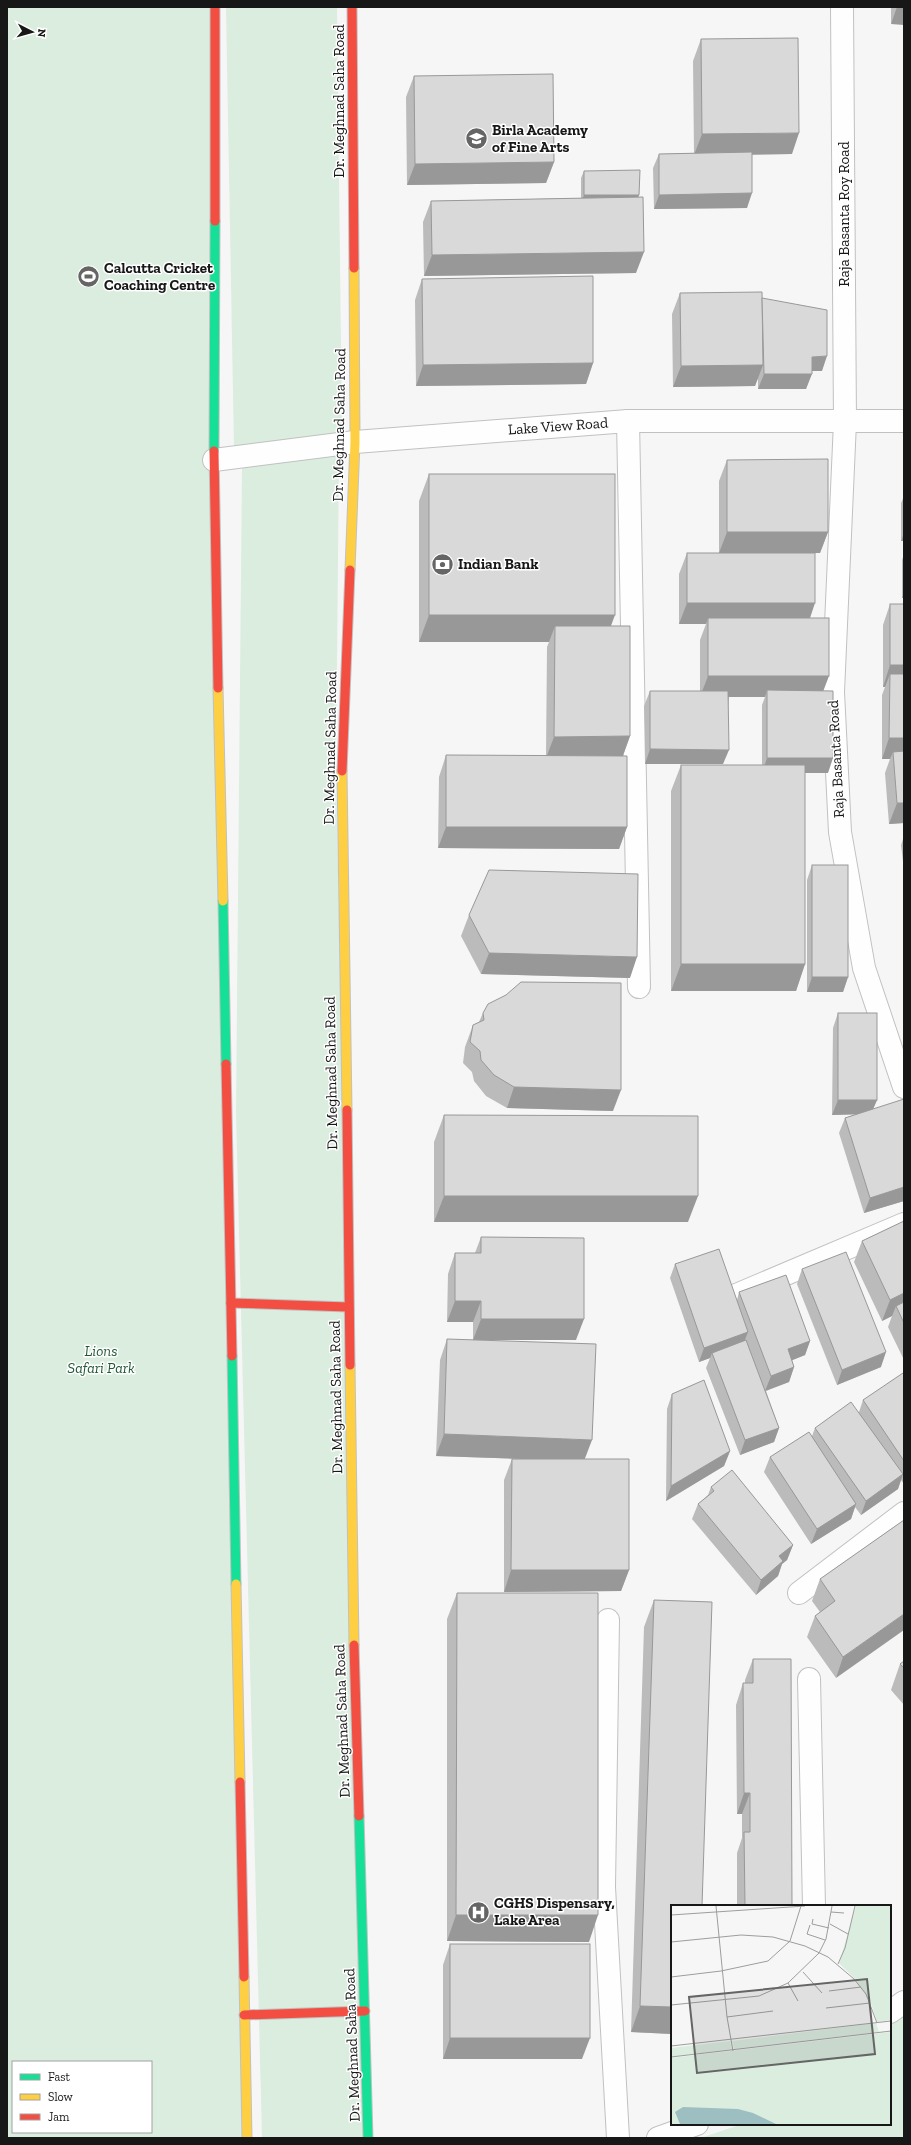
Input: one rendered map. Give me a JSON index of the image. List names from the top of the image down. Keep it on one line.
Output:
{"streets":{"street":["Dr. Meghnad Saha Road","Raja Basanta Roy Road","Lake View Road","Raja Basanta Road"]},"crossings":[["Dr. Meghnad Saha Road","Lake View Road"],["Raja Basanta Roy Road","Lake View Road"],["Raja Basanta Roy Road","Raja Basanta Road"],["Lake View Road","Raja Basanta Road"]],"parks":["Lions Safari Park"],"places":{"school or university":["Birla Academy of Fine Arts"],"sports":["Calcutta Cricket Coaching Centre"],"bank":["Indian Bank"],"hospital":["CGHS Dispensary, Lake Area"]},"legend":["Fast","Slow","Jam"],"north":"right"}
